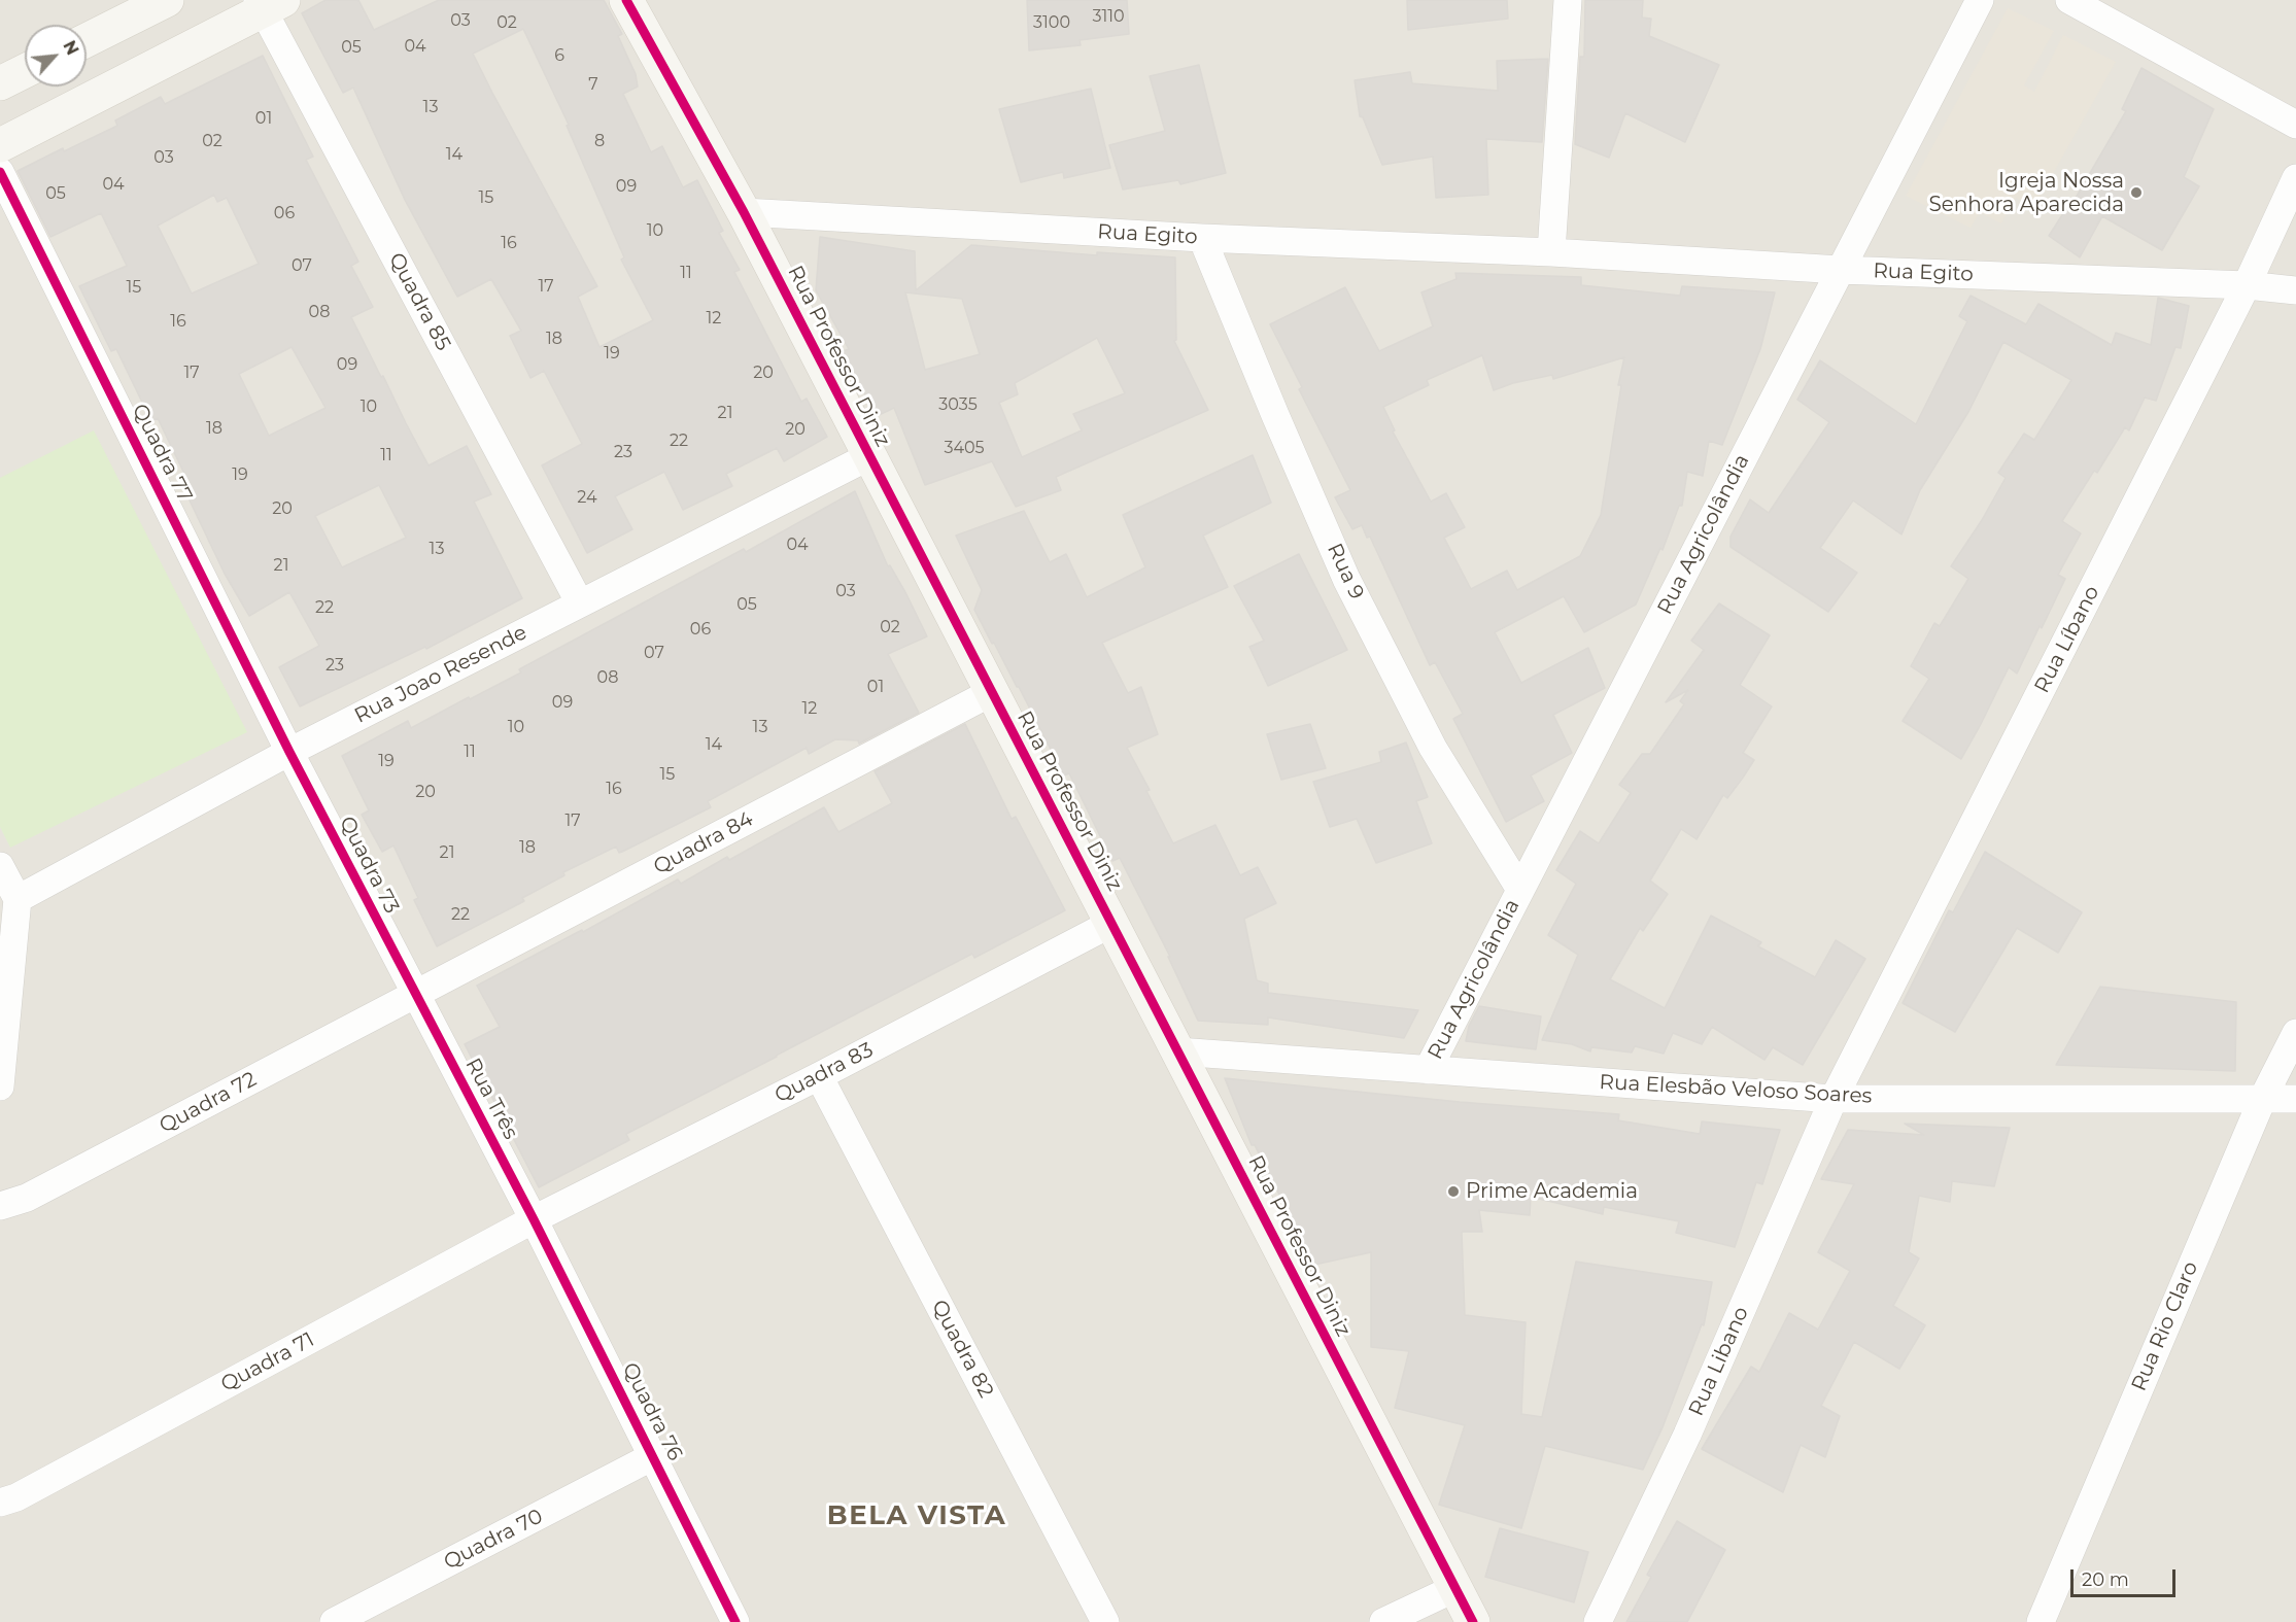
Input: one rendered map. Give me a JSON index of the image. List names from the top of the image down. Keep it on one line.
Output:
{"streets":{"street":["Rua Egito","Quadra 85","Rua Professor Diniz","Quadra 77","Rua Agricolândia","Rua 9","Rua Líbano","Rua Joao Resende","Quadra 84","Quadra 73","Quadra 83","Rua Elesbão Veloso Soares","Rua Três","Quadra 72","Rua Rio Claro","Quadra 82","Rua Libano","Quadra 71","Quadra 76","Quadra 70"]},"crossings":[["Rua Egito","Rua Professor Diniz"],["Rua Egito","Rua Agricolândia"],["Rua Egito","Rua 9"],["Rua Egito","Rua Líbano"],["Quadra 85","Rua Joao Resende"],["Rua Professor Diniz","Rua Joao Resende"],["Rua Professor Diniz","Quadra 84"],["Rua Professor Diniz","Quadra 83"],["Rua Professor Diniz","Rua Elesbão Veloso Soares"],["Quadra 77","Rua Joao Resende"],["Quadra 77","Quadra 73"],["Rua Agricolândia","Rua 9"],["Rua Agricolândia","Rua Elesbão Veloso Soares"],["Rua Líbano","Rua Elesbão Veloso Soares"],["Rua Líbano","Rua Libano"],["Rua Joao Resende","Quadra 73"],["Quadra 84","Quadra 73"],["Quadra 84","Rua Três"],["Quadra 84","Quadra 72"],["Quadra 73","Rua Três"],["Quadra 73","Quadra 72"],["Quadra 83","Rua Três"],["Quadra 83","Quadra 82"],["Quadra 83","Quadra 71"],["Quadra 83","Quadra 76"],["Rua Elesbão Veloso Soares","Rua Rio Claro"],["Rua Elesbão Veloso Soares","Rua Libano"],["Rua Três","Quadra 72"],["Rua Três","Quadra 71"],["Rua Três","Quadra 76"],["Quadra 71","Quadra 76"],["Quadra 76","Quadra 70"]],"districts":["BELA VISTA"],"places":["Igreja Nossa Senhora Aparecida","Prime Academia"],"house_numbers":["3110","03","02","3100","04","05","6","7","13","01","02","8","14","03","04","09","05","15","06","10","16","07","11","17","15","08","12","16","18","19","09","17","20","3035","10","21","18","20","22","3405","23","11","19","24","20","04","13","21","03","05","22","02","06","07","23","08","01","09","12","10","13","14","11","19","15","16","20","17","18","21","22"],"scale_bar":"20 m","north":"top right"}
